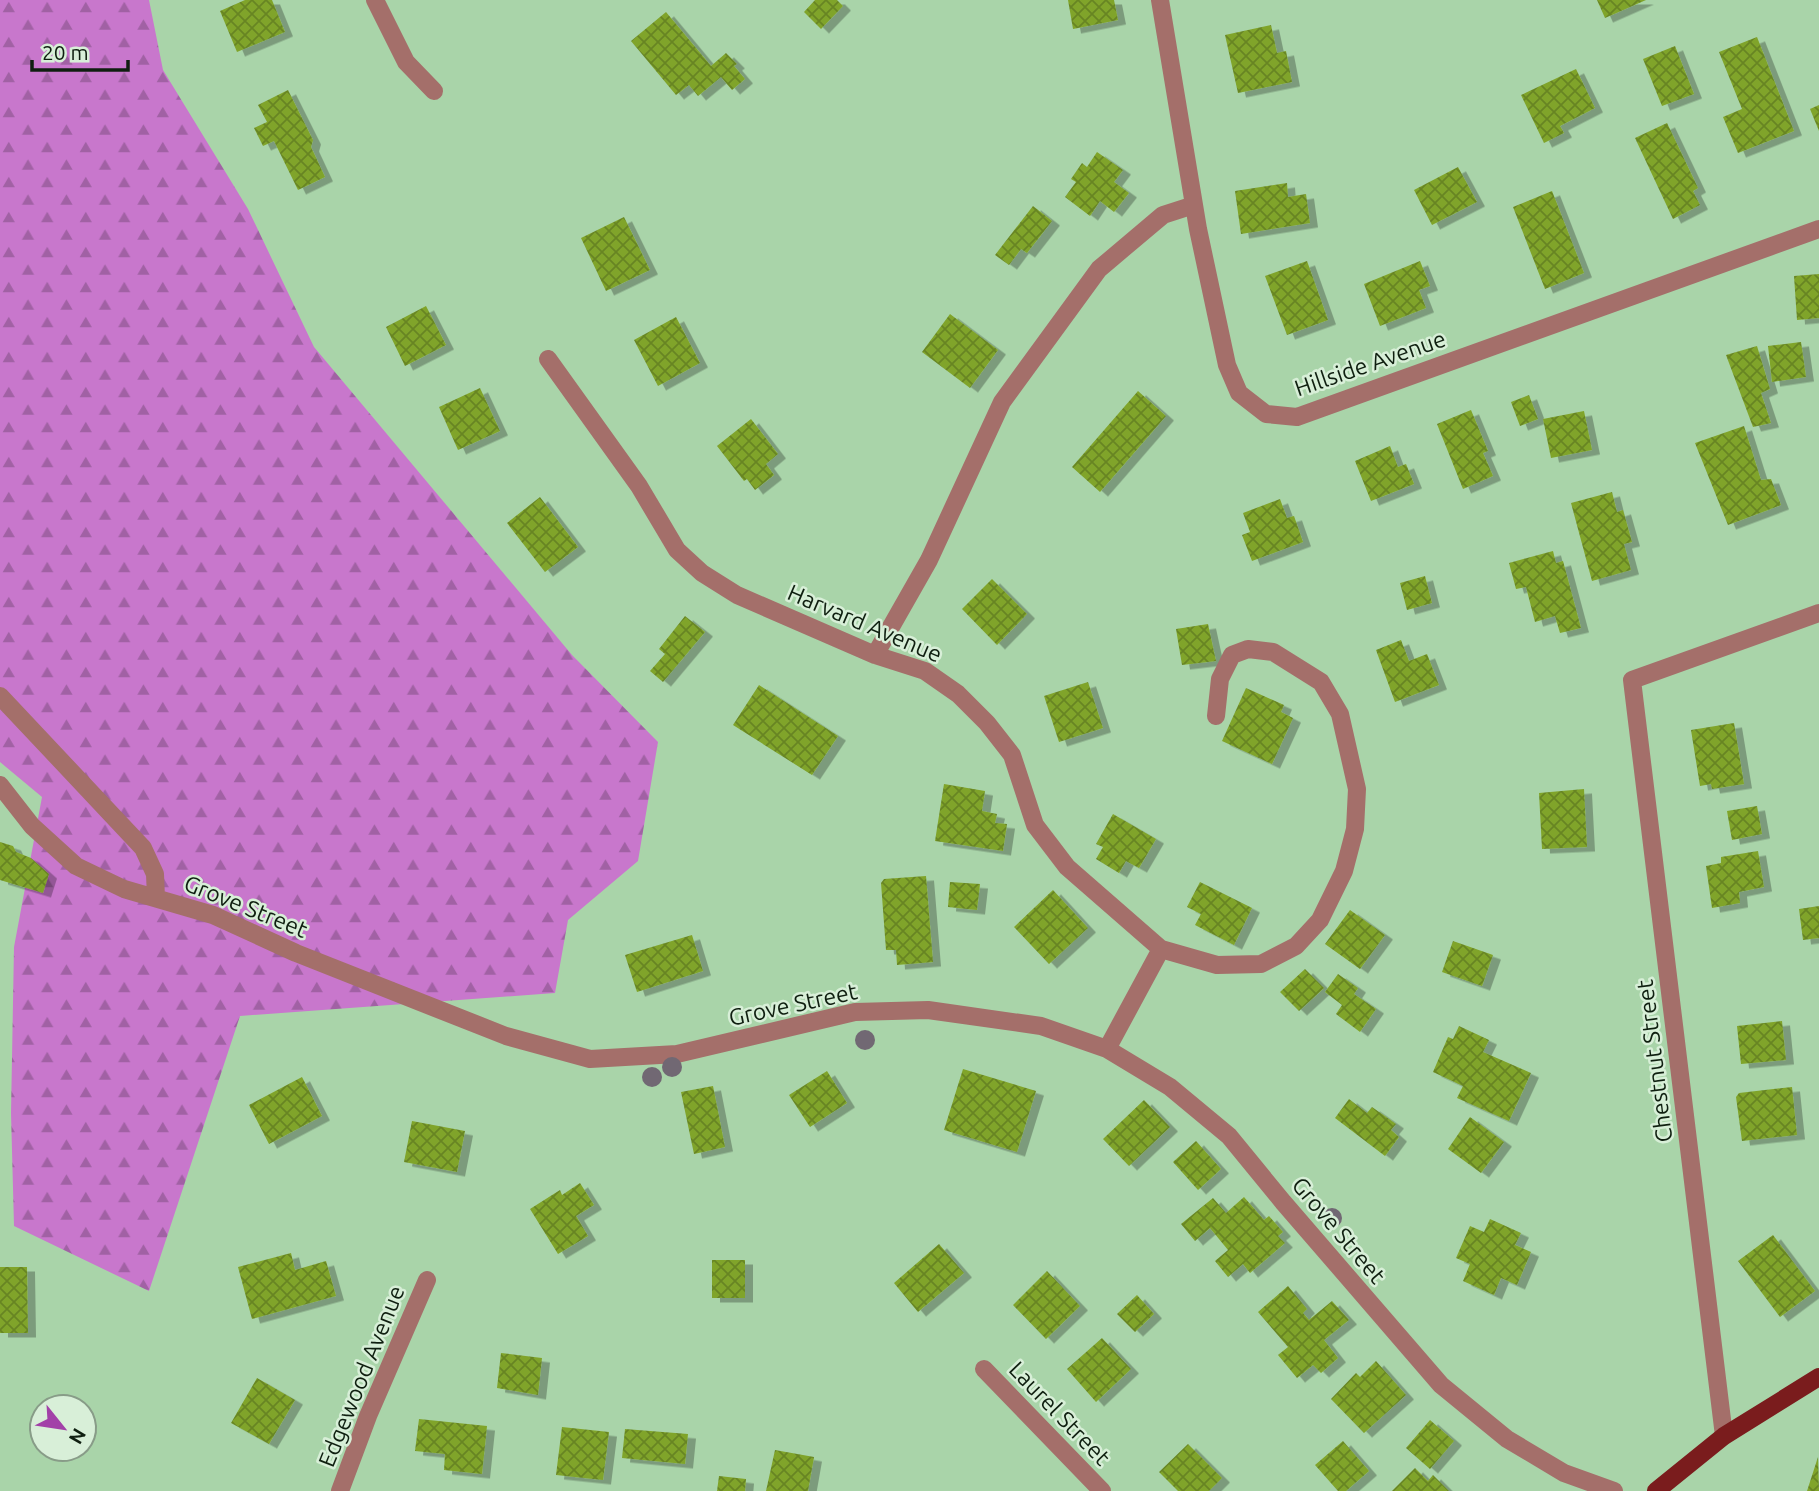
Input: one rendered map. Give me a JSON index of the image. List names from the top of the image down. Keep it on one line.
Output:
{"streets":{"street":["Hillside Avenue","Harvard Avenue","Grove Street","Chestnut Street","Edgewood Avenue","Laurel Street"]},"scale_bar":"20 m","north":"bottom right"}
